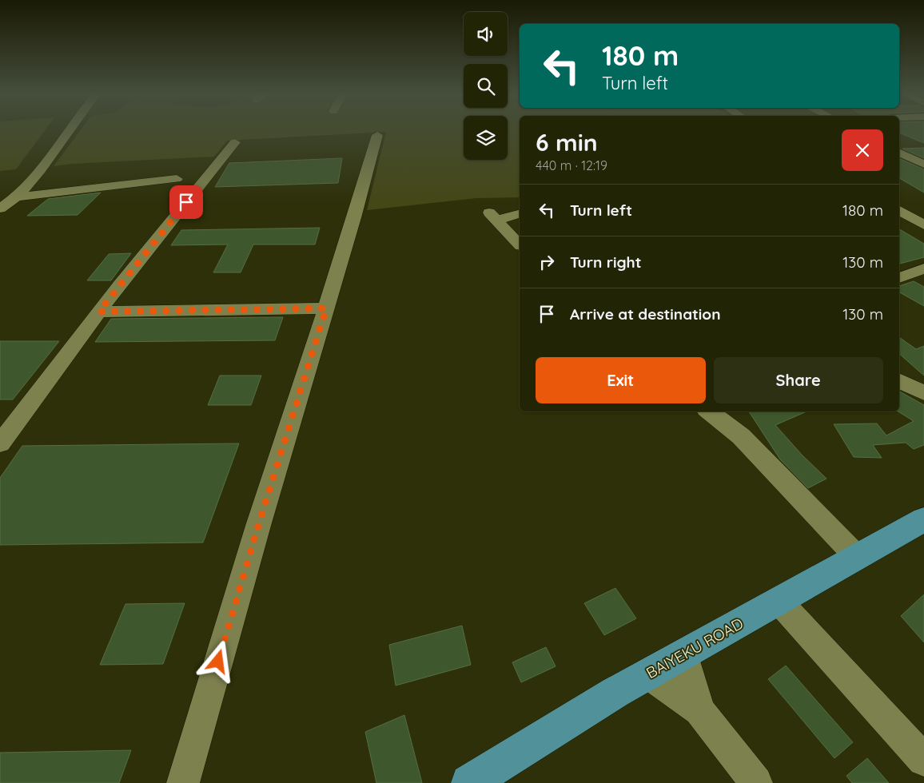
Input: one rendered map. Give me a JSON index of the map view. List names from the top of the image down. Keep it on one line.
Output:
{"streets":{"main road":["BAIYEKU ROAD"]},"page":{"turn":["180 m","Turn left"],"heading":["6 min","440 m · 12:19"],"list":[{"name":"Turn left","value":"180 m"},{"name":"Turn right","value":"130 m"},{"name":"Arrive at destination","value":"130 m"}],"buttons":["Exit","Share"]}}
